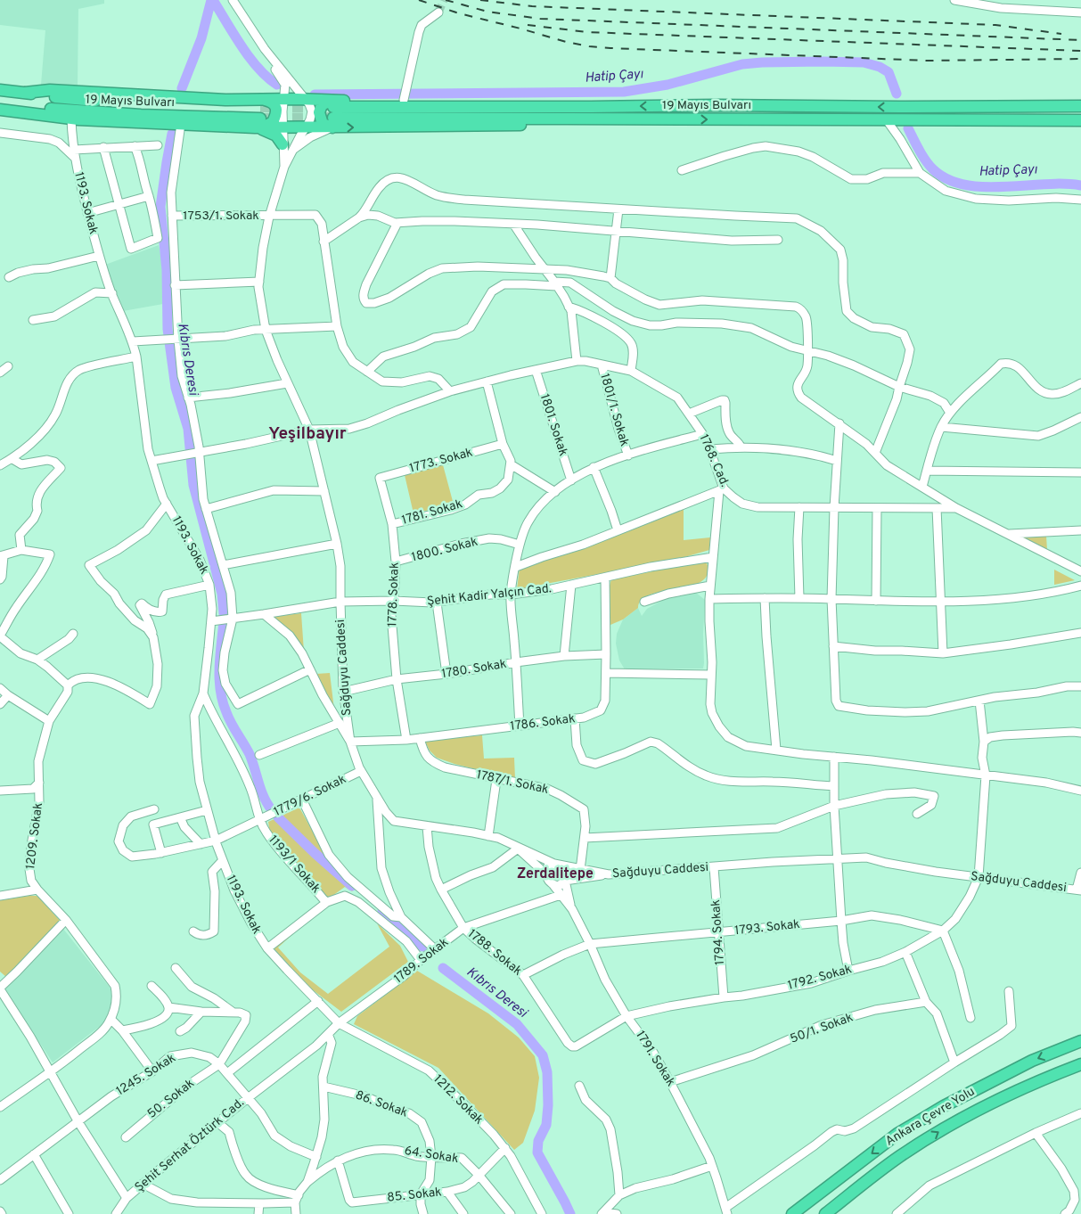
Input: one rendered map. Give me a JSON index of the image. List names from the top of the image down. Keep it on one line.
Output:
{"streets":{"highway":["19 Mayıs Bulvarı","Ankara Çevre Yolu"],"street":["1193. Sokak","1753/1. Sokak","1801/1. Sokak","1801. Sokak","1773. Sokak","1768. Cad.","1781. Sokak","1800. Sokak","1778. Sokak","Şehit Kadir Yalçın Cad.","Sağduyu Caddesi","1780. Sokak","1786. Sokak","1787/1. Sokak","1779/6. Sokak","1209. Sokak","1193/1 Sokak","1793. Sokak","1794. Sokak","1788. Sokak","1789. Sokak","1792. Sokak","50/1. Sokak","1791. Sokak","1245. Sokak","50. Sokak","1212. Sokak","86. Sokak","Şehit Serhat Öztürk Cad.","64. Sokak","85. Sokak"]},"crossings":[["1193. Sokak","1768. Cad."],["1193. Sokak","Şehit Kadir Yalçın Cad."],["1193. Sokak","1779/6. Sokak"],["1193. Sokak","1193/1 Sokak"],["1193. Sokak","1789. Sokak"],["1193. Sokak","1212. Sokak"],["1193. Sokak","Şehit Serhat Öztürk Cad."],["1753/1. Sokak","Sağduyu Caddesi"],["1801/1. Sokak","1768. Cad."],["1801. Sokak","1768. Cad."],["1773. Sokak","1778. Sokak"],["1768. Cad.","Sağduyu Caddesi"],["1781. Sokak","1778. Sokak"],["1800. Sokak","1778. Sokak"],["1778. Sokak","Şehit Kadir Yalçın Cad."],["1778. Sokak","1780. Sokak"],["1778. Sokak","1786. Sokak"],["Şehit Kadir Yalçın Cad.","Sağduyu Caddesi"],["Şehit Kadir Yalçın Cad.","1786. Sokak"],["Sağduyu Caddesi","1780. Sokak"],["Sağduyu Caddesi","1786. Sokak"],["Sağduyu Caddesi","1787/1. Sokak"],["Sağduyu Caddesi","1779/6. Sokak"],["Sağduyu Caddesi","1794. Sokak"],["Sağduyu Caddesi","1788. Sokak"],["Sağduyu Caddesi","1792. Sokak"],["1780. Sokak","1786. Sokak"],["1786. Sokak","1787/1. Sokak"],["1779/6. Sokak","1193/1 Sokak"],["1209. Sokak","Şehit Serhat Öztürk Cad."],["1193/1 Sokak","1789. Sokak"],["1793. Sokak","1794. Sokak"],["1793. Sokak","1788. Sokak"],["1793. Sokak","1792. Sokak"],["1793. Sokak","1791. Sokak"],["1794. Sokak","1792. Sokak"],["1788. Sokak","1789. Sokak"],["1788. Sokak","1792. Sokak"],["1788. Sokak","1791. Sokak"],["1789. Sokak","1212. Sokak"],["1789. Sokak","Şehit Serhat Öztürk Cad."],["1792. Sokak","1791. Sokak"],["50/1. Sokak","1791. Sokak"],["1245. Sokak","50. Sokak"],["1245. Sokak","Şehit Serhat Öztürk Cad."],["1212. Sokak","Şehit Serhat Öztürk Cad."],["1212. Sokak","85. Sokak"],["86. Sokak","64. Sokak"],["86. Sokak","85. Sokak"],["64. Sokak","85. Sokak"]],"districts":["Yeşilbayır","Zerdalitepe"],"water":["Hatip Çayı","Kıbrıs Deresi"]}
